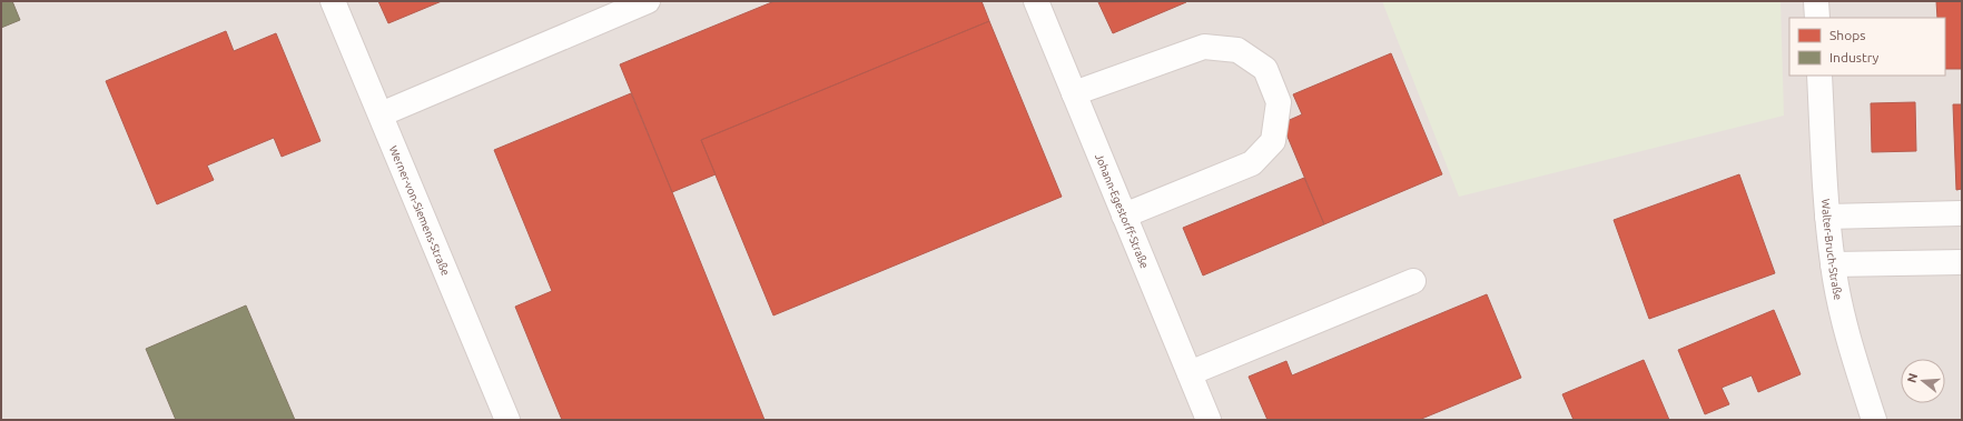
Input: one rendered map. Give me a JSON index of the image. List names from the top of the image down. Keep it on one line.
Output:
{"streets":{"street":["Werner-von-Siemens-Straße","Johann-Egestorff-Straße","Walter-Bruch-Straße"]},"legend":["Shops","Industry"],"north":"left"}
